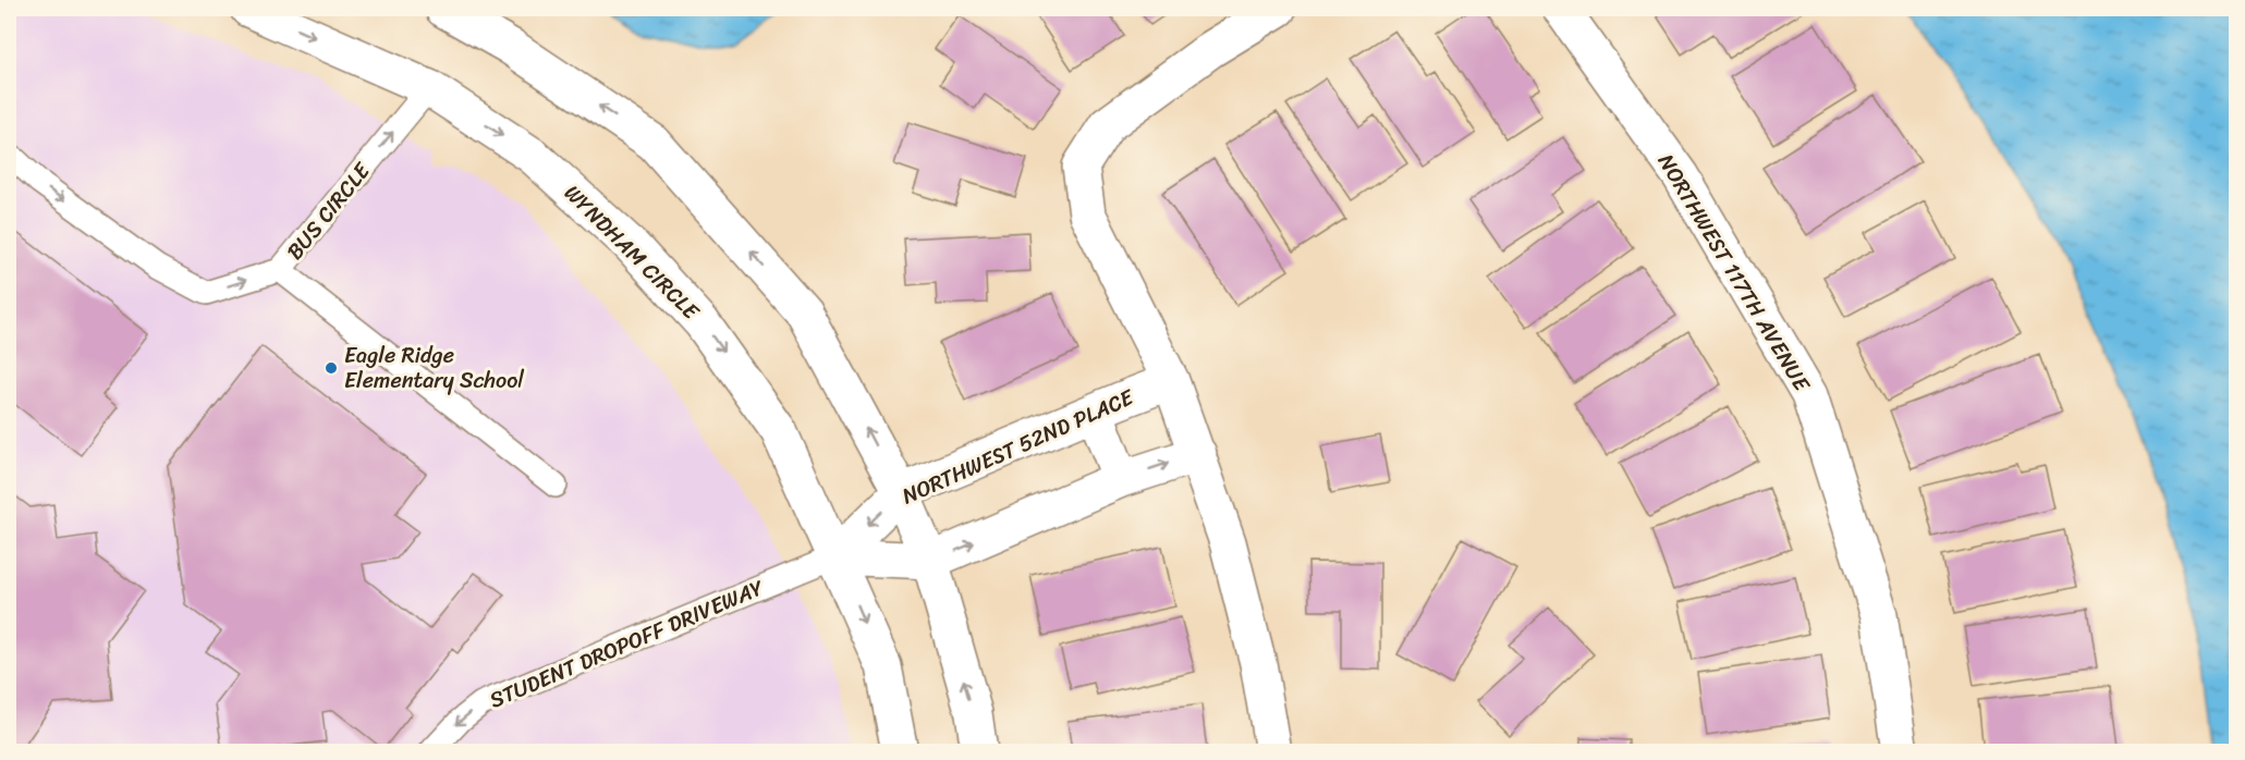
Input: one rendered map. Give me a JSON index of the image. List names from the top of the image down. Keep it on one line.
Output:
{"streets":{"street":["WYNDHAM CIRCLE","NORTHWEST 117TH AVENUE","NORTHWEST 52ND PLACE"],"lane":["BUS CIRCLE","STUDENT DROPOFF DRIVEWAY"]},"crossings":[["BUS CIRCLE","WYNDHAM CIRCLE"],["WYNDHAM CIRCLE","NORTHWEST 52ND PLACE"],["WYNDHAM CIRCLE","STUDENT DROPOFF DRIVEWAY"],["NORTHWEST 52ND PLACE","STUDENT DROPOFF DRIVEWAY"]],"one_way":["STUDENT DROPOFF DRIVEWAY"],"places":["Eagle Ridge Elementary School"]}
